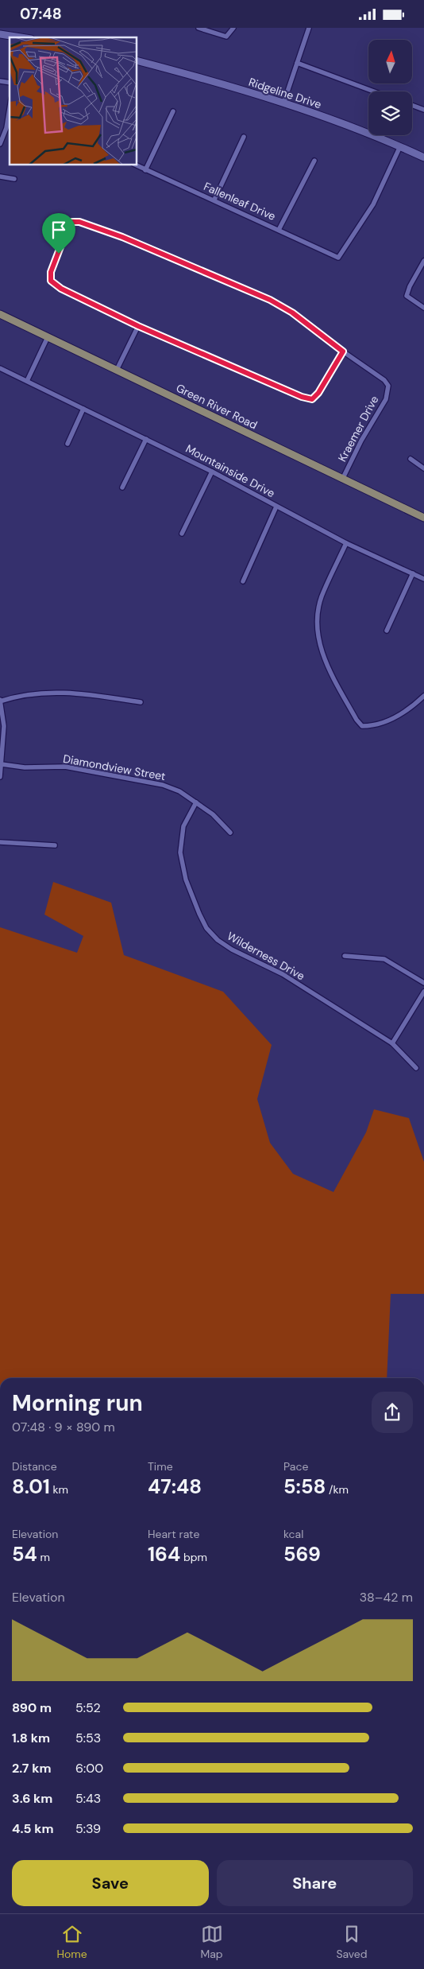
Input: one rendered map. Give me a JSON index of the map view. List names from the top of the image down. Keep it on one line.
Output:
{"streets":{"main road":["Green River Road"],"street":["Ridgeline Drive","Fallenleaf Drive","Kraemer Drive","Mountainside Drive","Diamondview Street","Wilderness Drive"]},"crossings":[["Ridgeline Drive","Fallenleaf Drive"],["Green River Road","Kraemer Drive"],["Diamondview Street","Wilderness Drive"]],"north":"top","page":{"status":"07:48","heading":["Morning run","07:48 · 9 × 890 m"],"stats":[["Distance","8.01 km"],["Time","47:48"],["Pace","5:58 /km"],["Elevation","54 m"],["Heart rate","164 bpm"],["kcal","569"]],"chart":["Elevation","38–42 m"],"list":[{"name":"890 m","note":"5:52"},{"name":"1.8 km","note":"5:53"},{"name":"2.7 km","note":"6:00"},{"name":"3.6 km","note":"5:43"},{"name":"4.5 km","note":"5:39"}],"buttons":["Save","Share"],"tabs":["Home","Map","Saved"]}}
